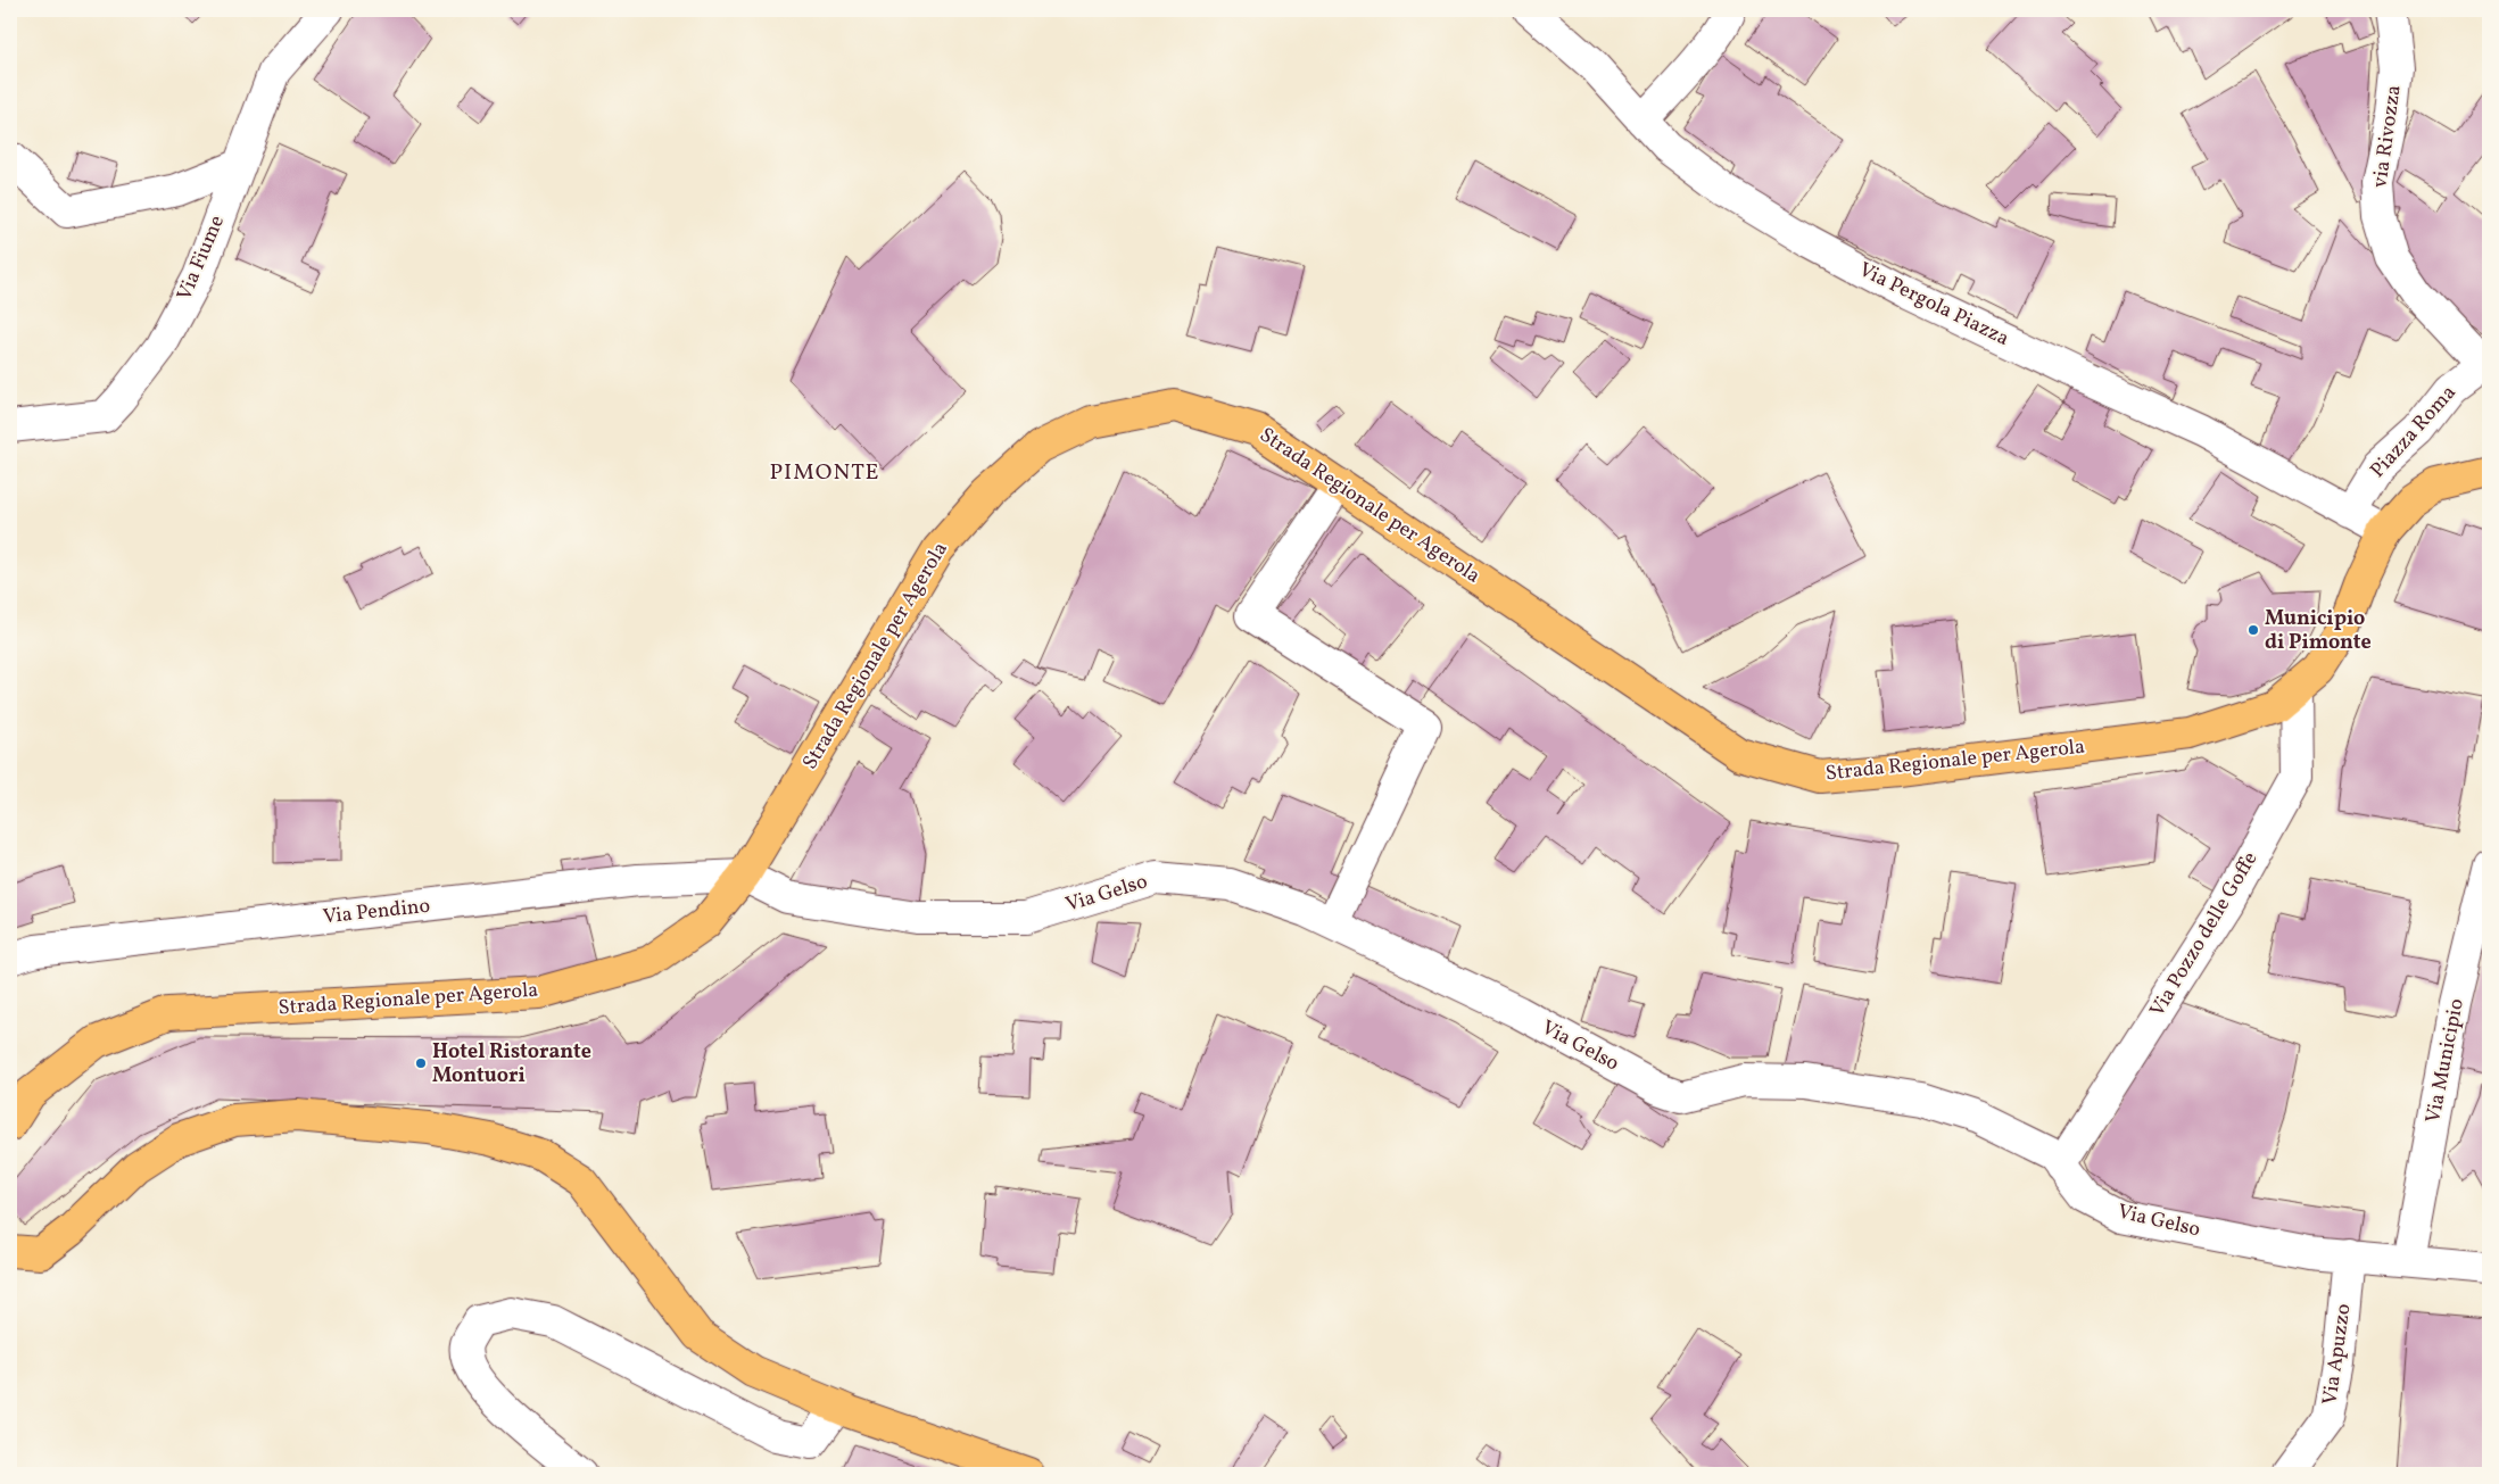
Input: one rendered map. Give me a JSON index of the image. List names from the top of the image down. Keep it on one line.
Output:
{"streets":{"main road":["Strada Regionale per Agerola"],"street":["via Rivozza","Via Fiume","Via Pergola Piazza","Piazza Roma","Via Gelso","Via Pendino","Via Pozzo delle Goffe","Via Municipio","Via Apuzzo"]},"crossings":[["via Rivozza","Piazza Roma"],["Via Pergola Piazza","Piazza Roma"],["Via Pergola Piazza","Strada Regionale per Agerola"],["Strada Regionale per Agerola","Via Gelso"],["Strada Regionale per Agerola","Via Pendino"],["Strada Regionale per Agerola","Via Pozzo delle Goffe"],["Via Gelso","Via Pendino"],["Via Gelso","Via Pozzo delle Goffe"],["Via Gelso","Via Municipio"],["Via Gelso","Via Apuzzo"]],"districts":["PIMONTE"],"places":["Municipio di Pimonte","Hotel Ristorante Montuori"]}
